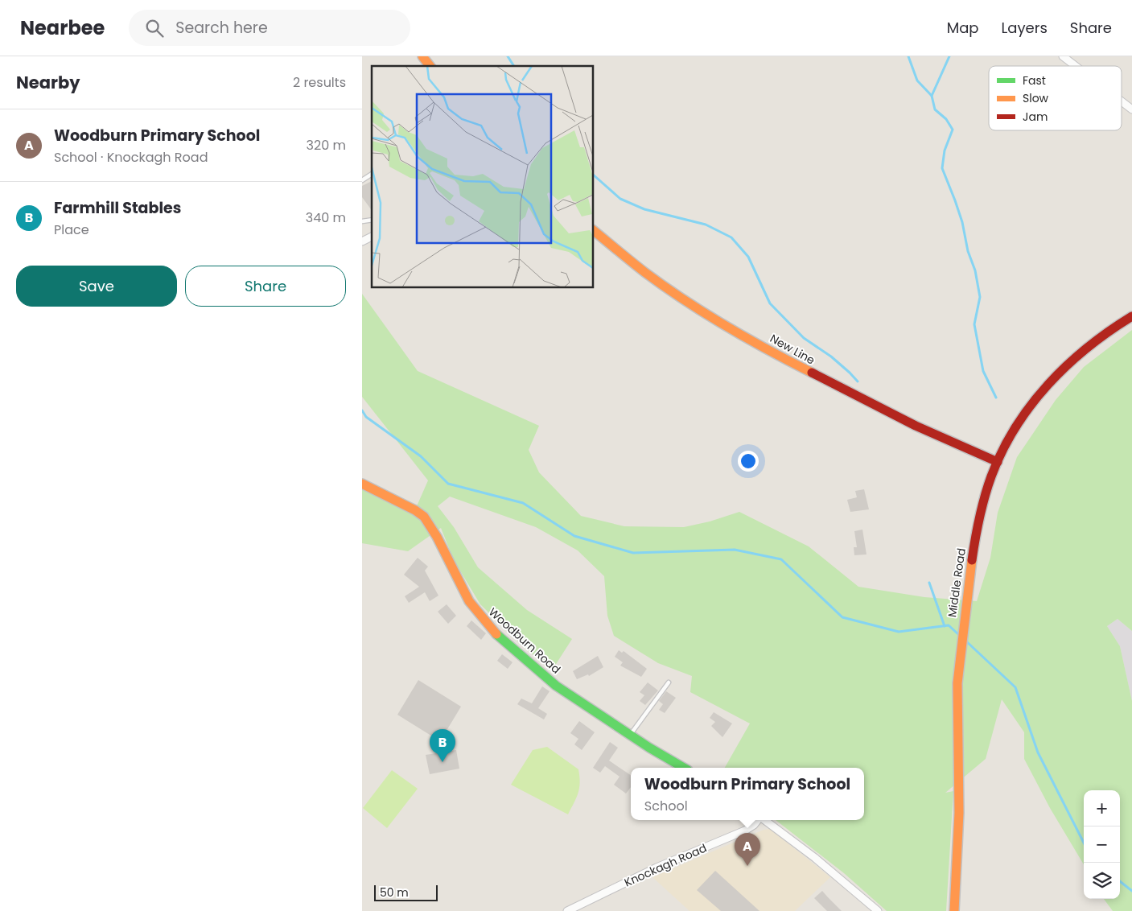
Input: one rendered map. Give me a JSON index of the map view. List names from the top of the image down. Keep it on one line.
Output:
{"streets":{"main road":["New Line","Middle Road","Woodburn Road"],"street":["Knockagh Road"]},"crossings":[["New Line","Middle Road"]],"legend":["Fast","Slow","Jam"],"scale_bar":"50 m","page":{"header":"Nearbee","search":"Search here","nav":["Map","Layers","Share"],"heading":["Nearby","2 results"],"list":[{"mark":"A","name":"Woodburn Primary School","note":"School · Knockagh Road","value":"320 m"},{"mark":"B","name":"Farmhill Stables","note":"Place","value":"340 m"}],"buttons":["Save","Share"],"pins":["B","A"],"popup":["Woodburn Primary School","School"],"map_buttons":["+","−"],"scale":"50 m"}}
